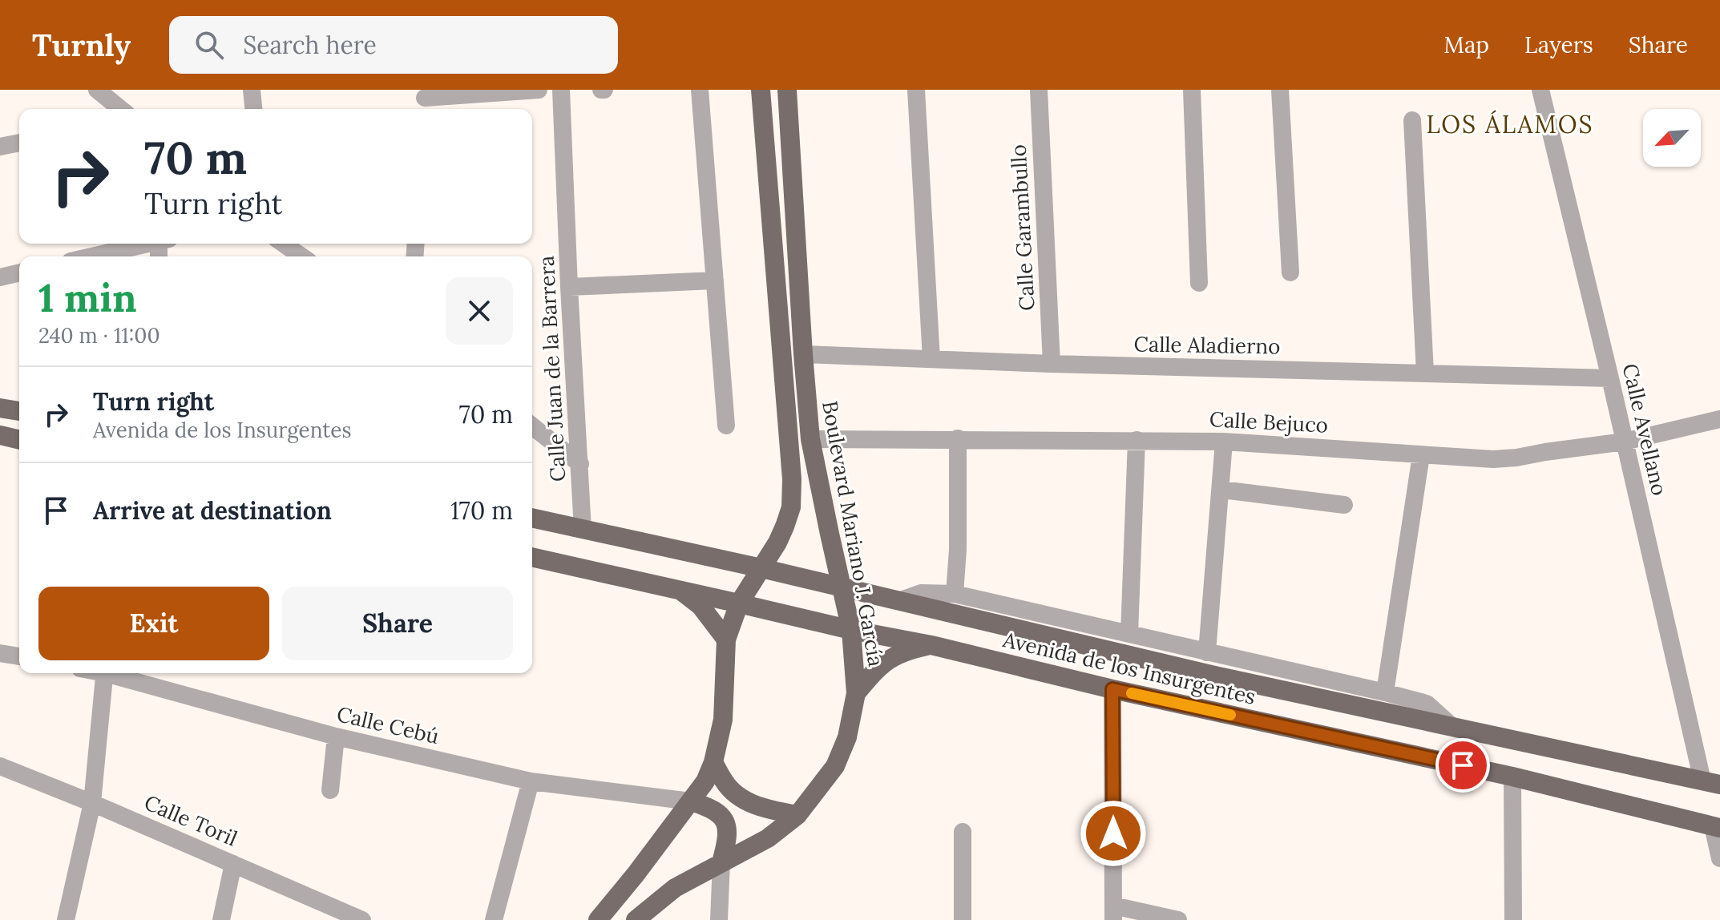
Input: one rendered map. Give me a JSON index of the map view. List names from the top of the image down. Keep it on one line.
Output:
{"streets":{"main road":["Boulevard Mariano J. García","Avenida de los Insurgentes"],"street":["Calle Garambullo","Calle Aladierno","Calle Juan de la Barrera","Calle Bejuco","Calle Avellano","Calle Cebú","Calle Toril"]},"crossings":[["Calle Garambullo","Calle Aladierno"],["Calle Aladierno","Calle Avellano"],["Calle Aladierno","Boulevard Mariano J. García"],["Calle Juan de la Barrera","Avenida de los Insurgentes"],["Calle Bejuco","Calle Avellano"],["Calle Bejuco","Boulevard Mariano J. García"],["Calle Avellano","Avenida de los Insurgentes"],["Boulevard Mariano J. García","Avenida de los Insurgentes"]],"districts":["LOS ÁLAMOS"],"north":"bottom left","page":{"header":"Turnly","search":"Search here","nav":["Map","Layers","Share"],"turn":["70 m","Turn right"],"heading":["1 min","240 m · 11:00"],"list":[{"name":"Turn right","note":"Avenida de los Insurgentes","value":"70 m"},{"name":"Arrive at destination","value":"170 m"}],"buttons":["Exit","Share"]}}
